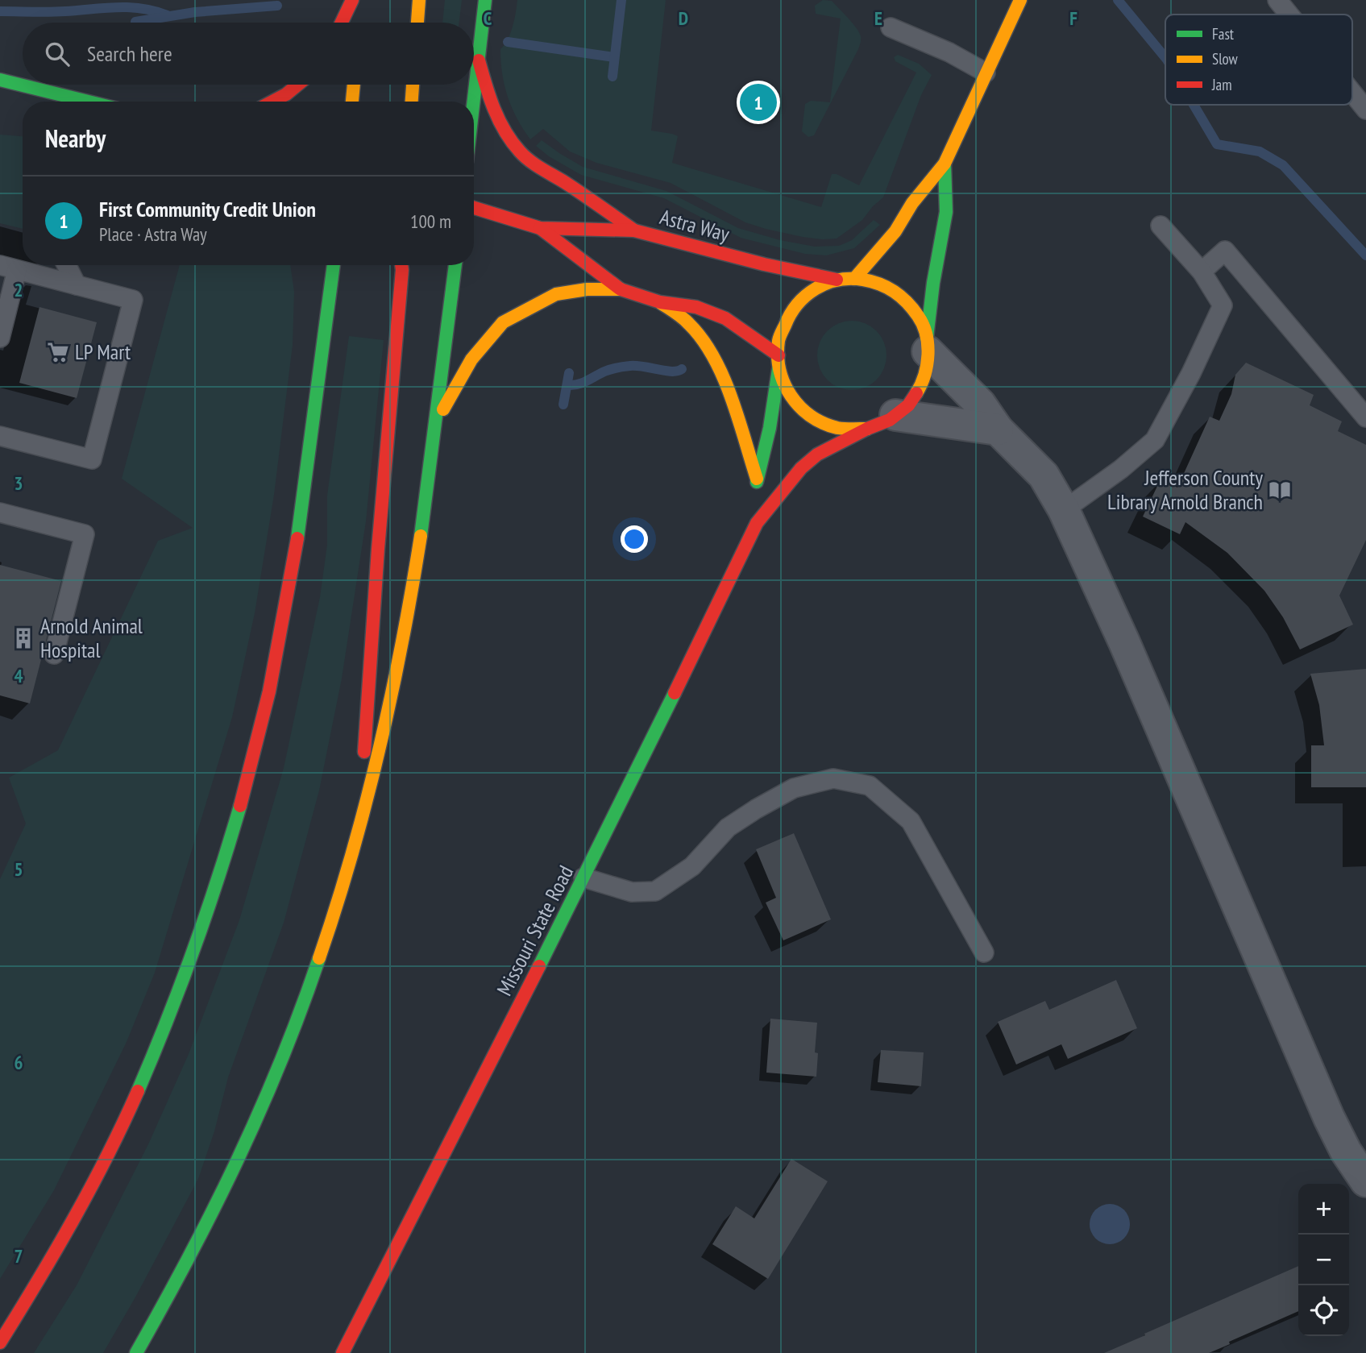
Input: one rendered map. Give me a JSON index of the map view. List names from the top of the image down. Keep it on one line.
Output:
{"streets":{"main road":["Astra Way","Missouri State Road"]},"crossings":[["Astra Way","Missouri State Road"]],"places":{"supermarket":["LP Mart"],"library":["Jefferson County Library Arnold Branch"],"building":["Arnold Animal Hospital"]},"legend":["Fast","Slow","Jam"],"page":{"search":"Search here","pins":"1","heading":"Nearby","list":[{"mark":"1","name":"First Community Credit Union","note":"Place · Astra Way","value":"100 m"}],"map_buttons":["+","−"]},"grid":{"columns":["C","D","E","F"],"rows":["2","3","4","5","6","7"]}}
